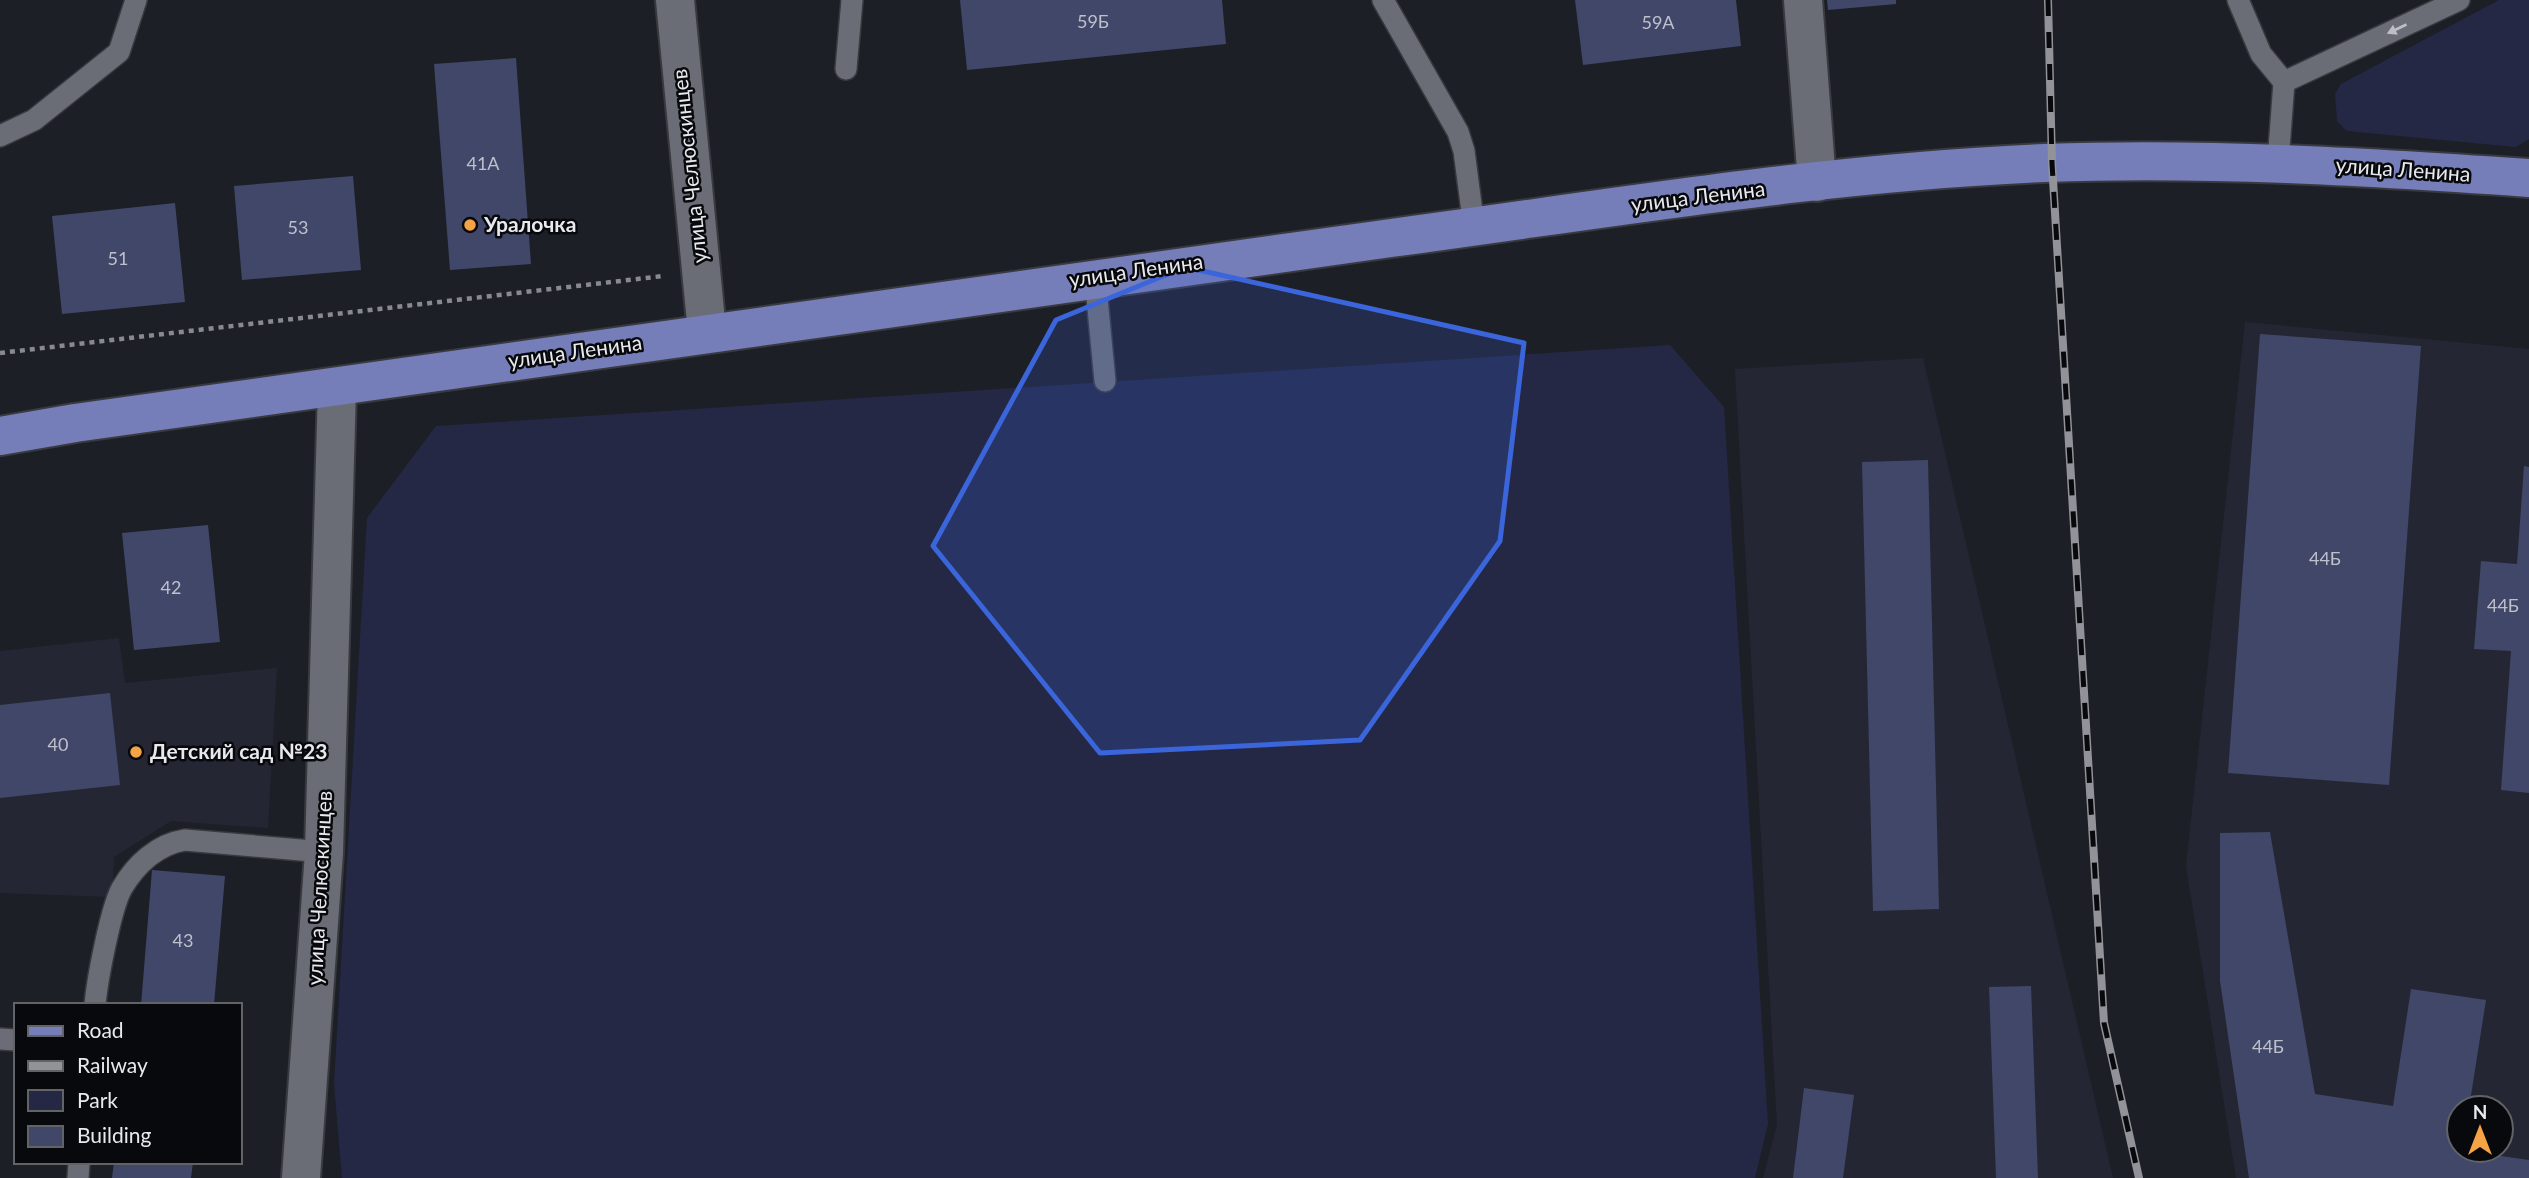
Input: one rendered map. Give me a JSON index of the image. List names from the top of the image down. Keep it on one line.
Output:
{"streets":{"main road":["улица Ленина"],"street":["улица Челюскинцев"]},"crossings":[["улица Челюскинцев","улица Ленина"]],"places":["Уралочка","Детский сад №23"],"house_numbers":["59Б","59А","41А","53","51","44Б","42","44Б","40","43","44Б"],"legend":["Road","Railway","Park","Building"],"north":"top"}
